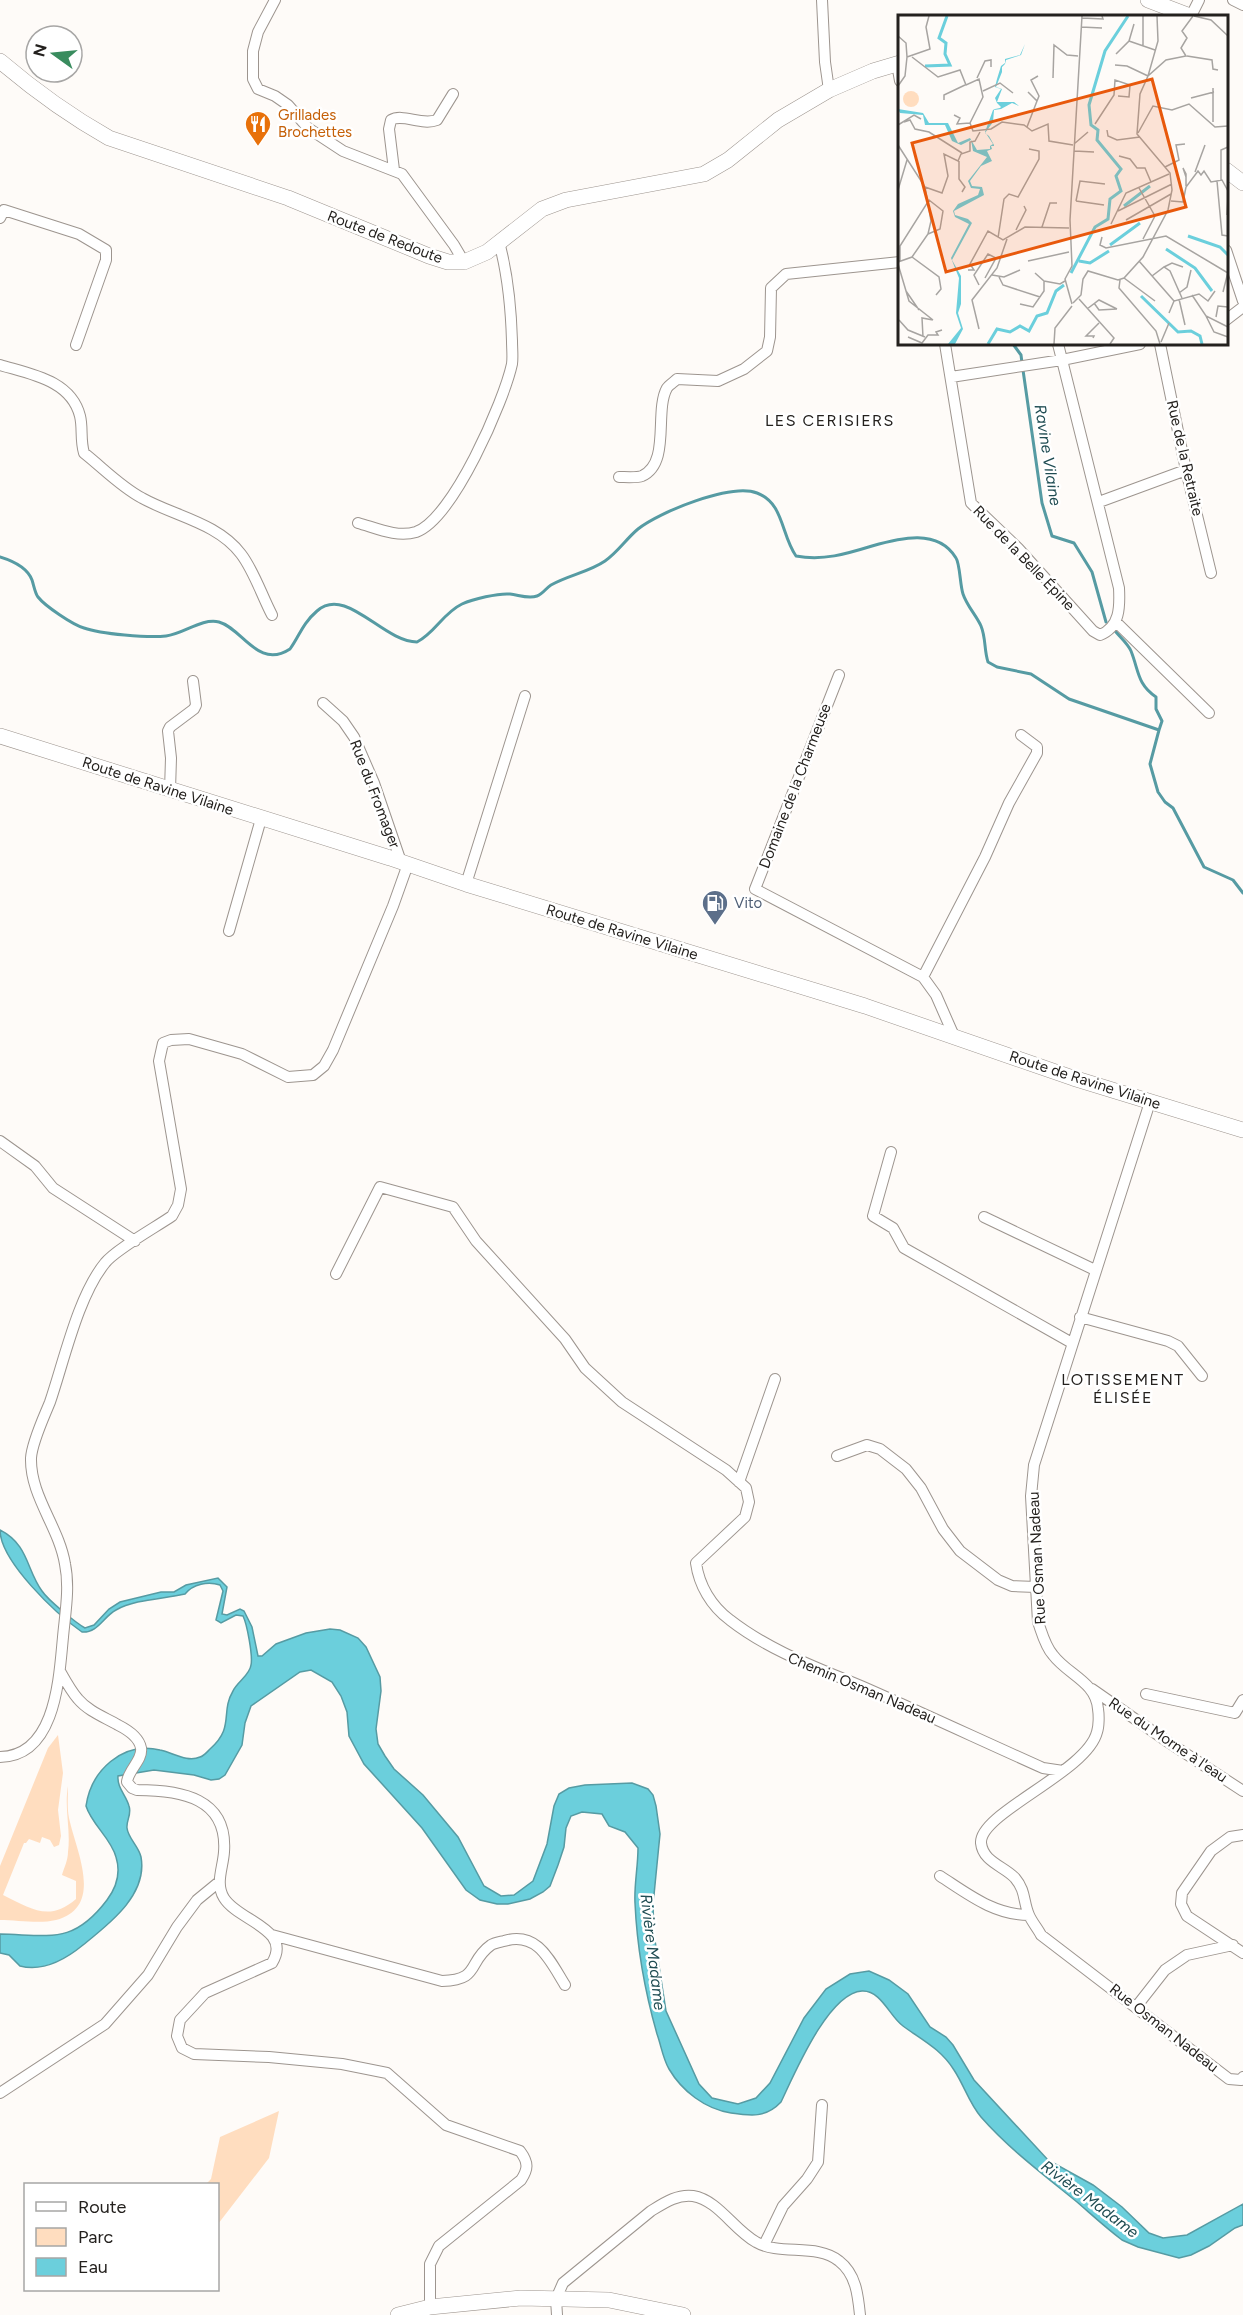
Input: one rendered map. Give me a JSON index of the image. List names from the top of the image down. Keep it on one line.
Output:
{"streets":{"main road":["Route de Redoute","Route de Ravine Vilaine"],"street":["Rue de la Retraite","Rue de la Belle Épine","Domaine de la Charmeuse","Rue du Fromager","Rue Osman Nadeau","Chemin Osman Nadeau","Rue du Morne à l'eau"]},"crossings":[["Route de Ravine Vilaine","Rue du Fromager"],["Route de Ravine Vilaine","Rue Osman Nadeau"],["Rue Osman Nadeau","Chemin Osman Nadeau"],["Rue Osman Nadeau","Rue du Morne à l'eau"]],"districts":["LES CERISIERS","LOTISSEMENT ÉLISÉE"],"water":["Ravine Vilaine","Rivière Madame"],"places":{"restaurant":["Grillades Brochettes"],"fuel station":["Vito"]},"legend":["Route","Parc","Eau"],"north":"left"}
